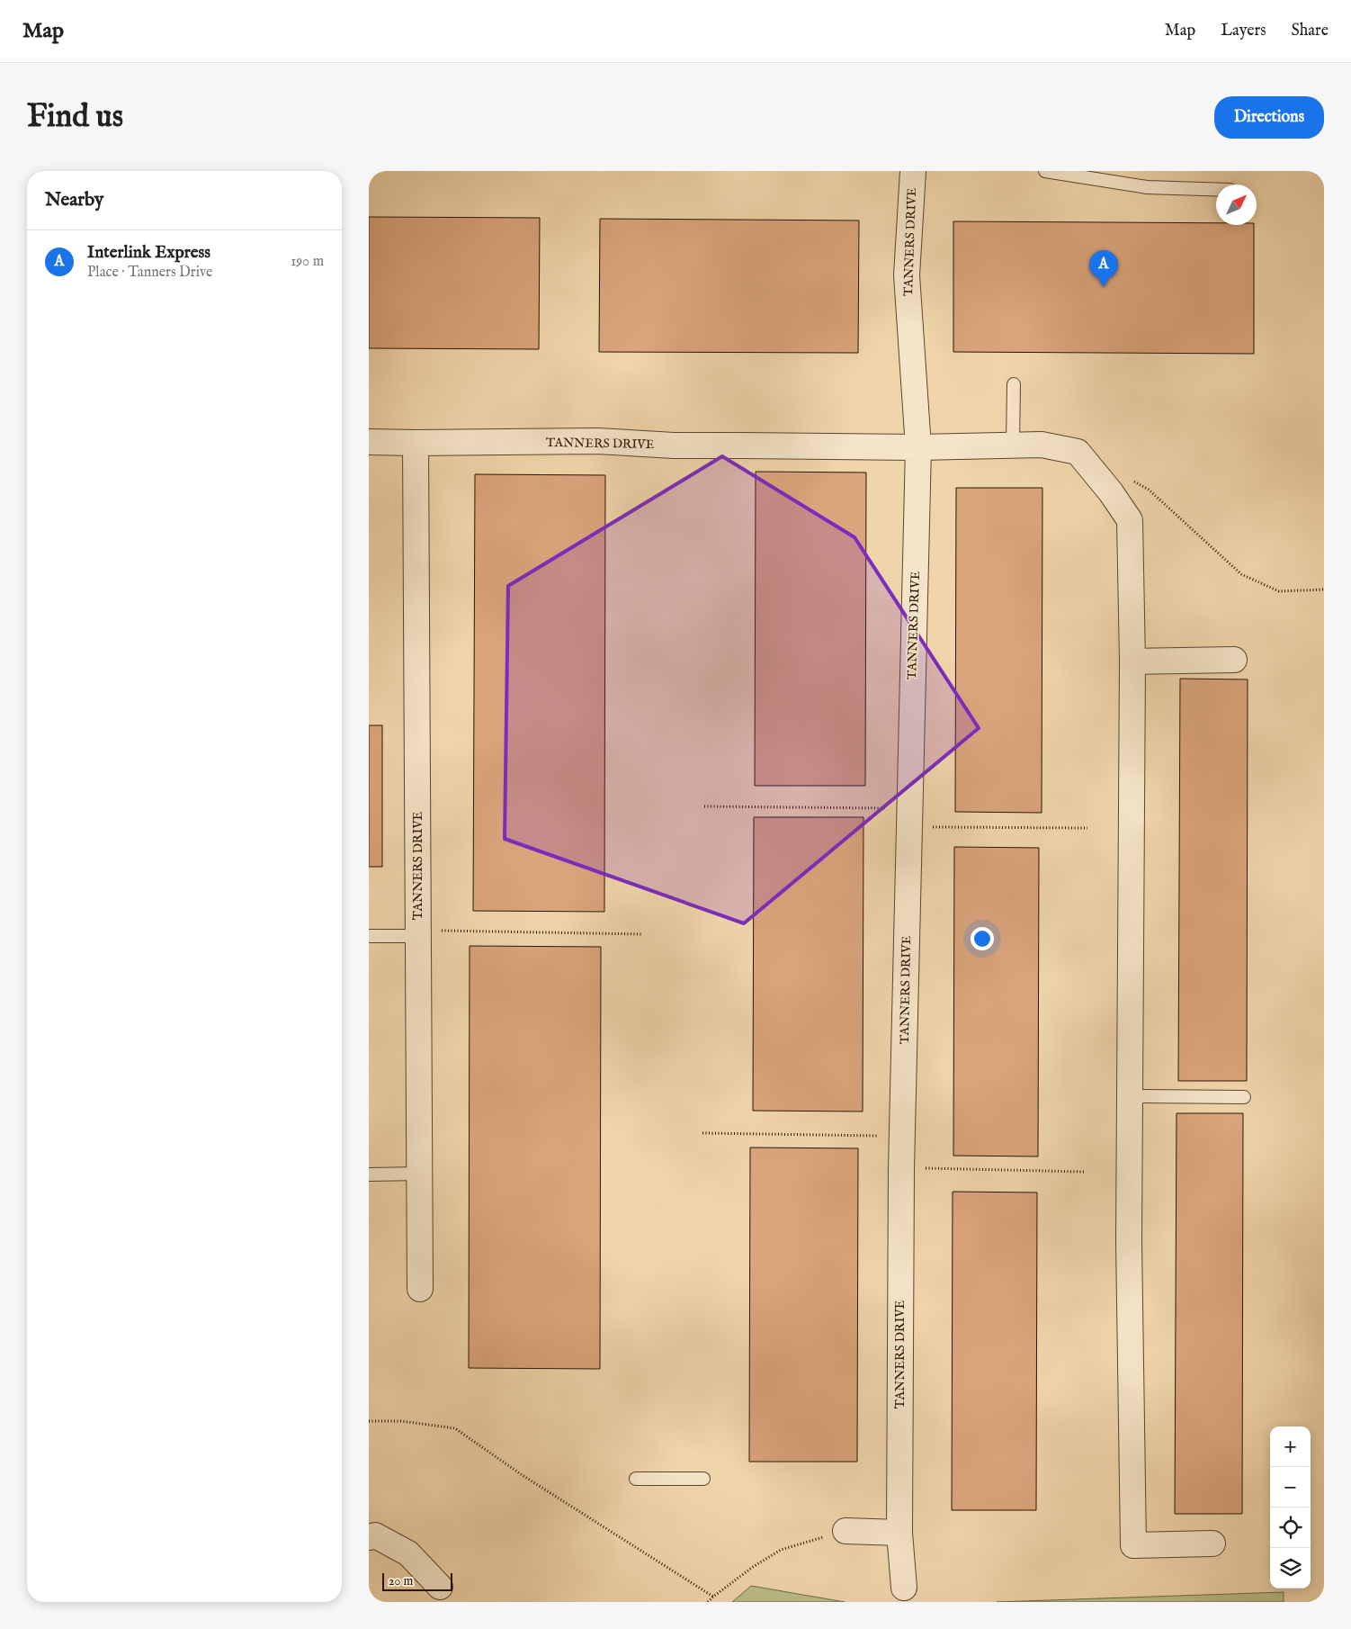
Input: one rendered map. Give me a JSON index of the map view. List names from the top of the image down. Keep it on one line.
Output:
{"streets":{"street":["TANNERS DRIVE"]},"scale_bar":"20 m","north":"top right","page":{"header":"Map","nav":["Map","Layers","Share"],"buttons":"Directions","title":"Find us","heading":"Nearby","list":[{"mark":"A","name":"Interlink Express","note":"Place · Tanners Drive","value":"190 m"}],"pins":"A","map_buttons":["+","−"],"scale":"20 m"}}
